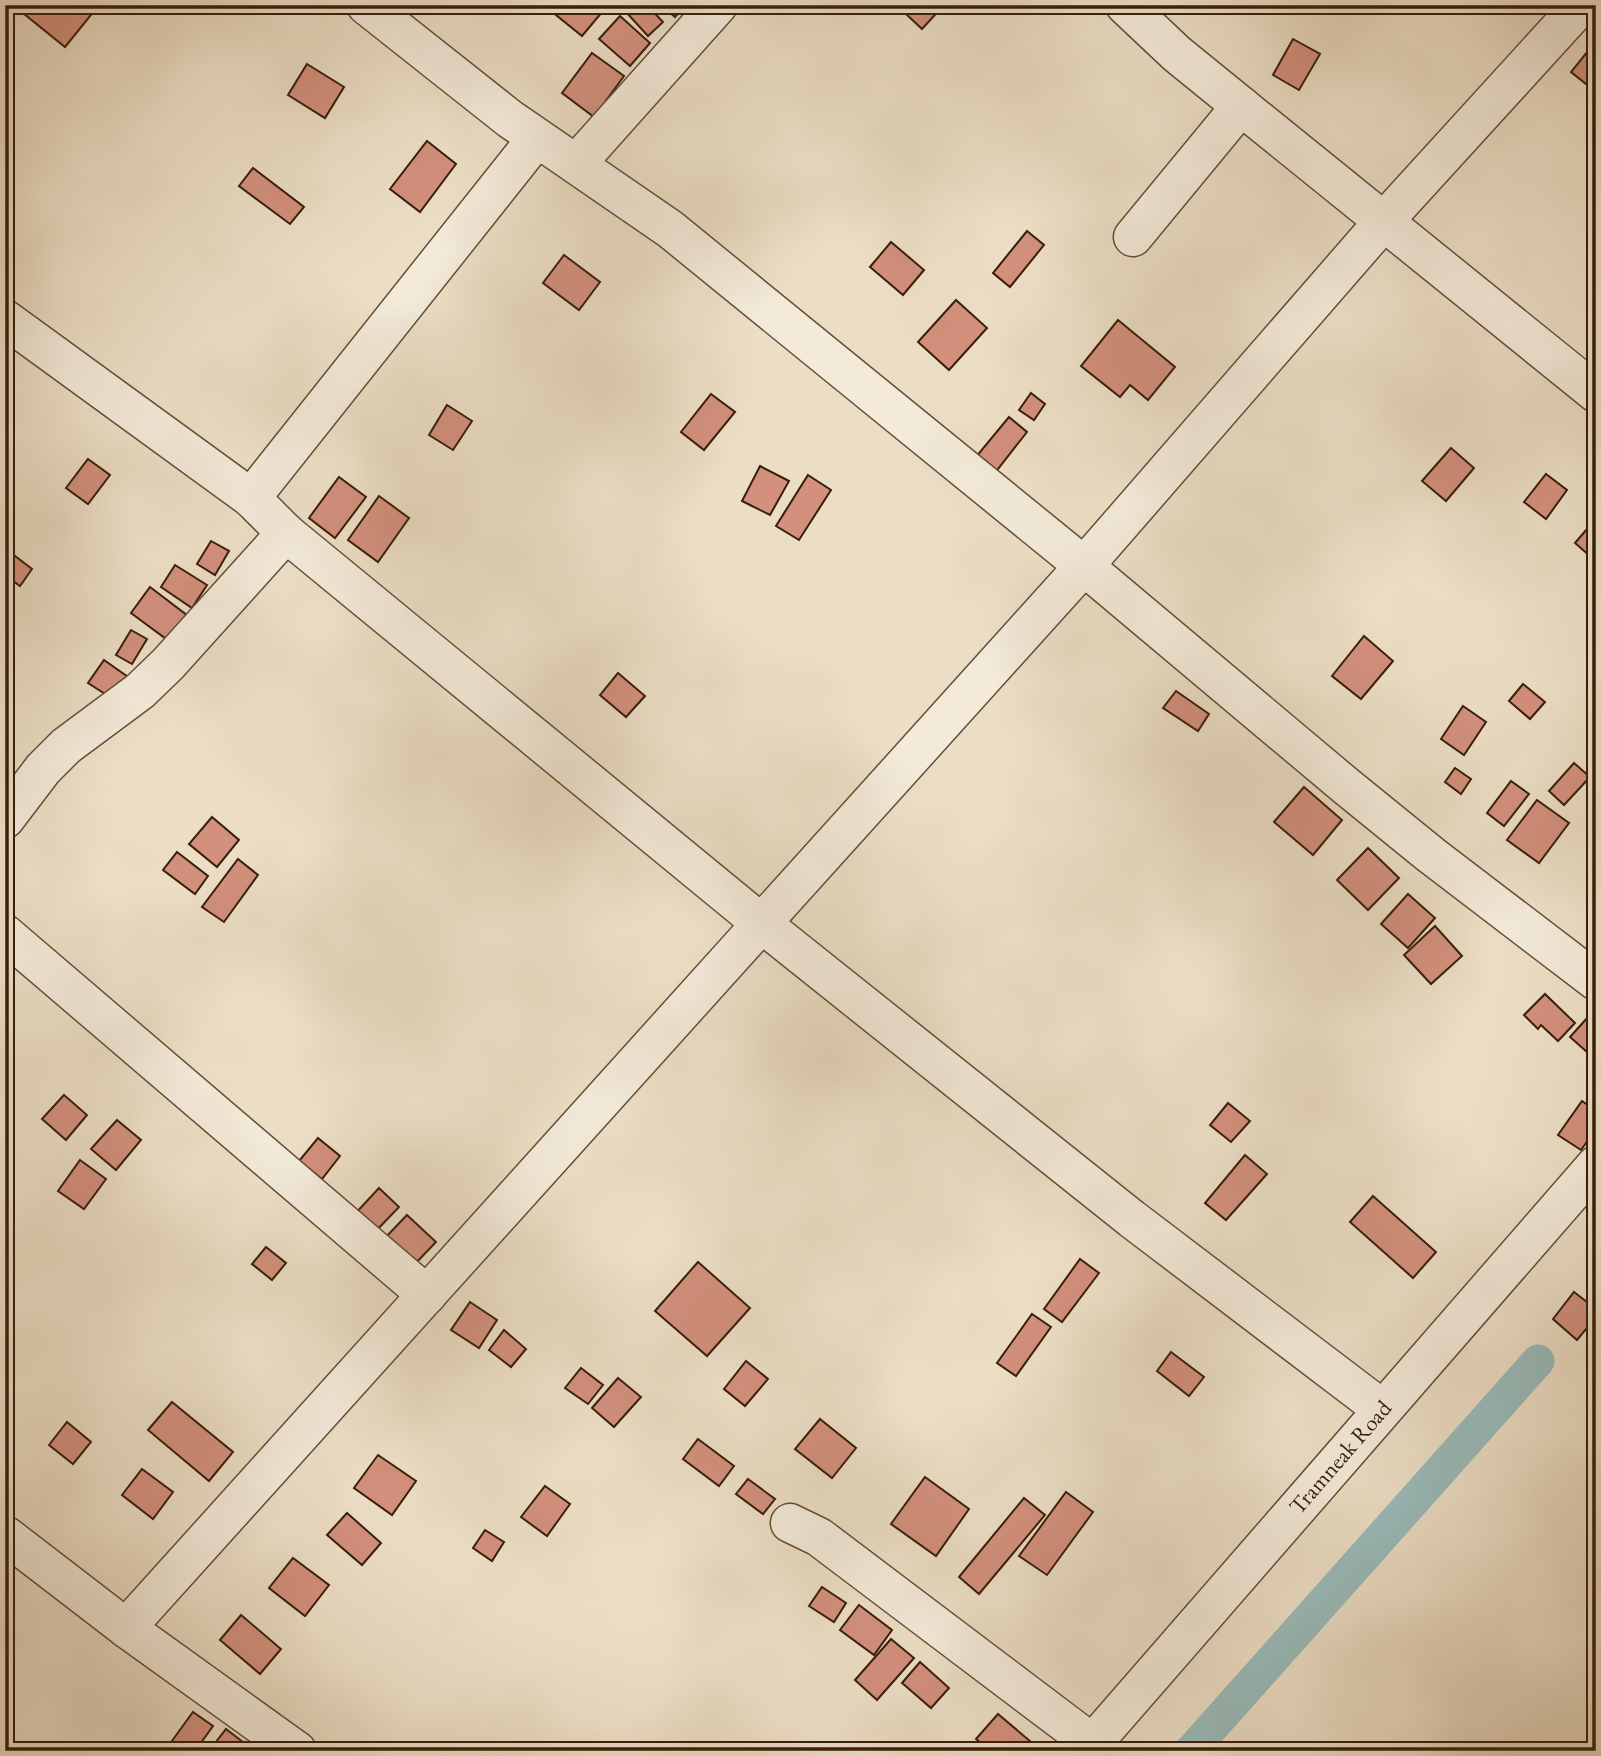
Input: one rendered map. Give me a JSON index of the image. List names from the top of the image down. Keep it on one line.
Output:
{"streets":{"street":["Tramneak Road"]}}
